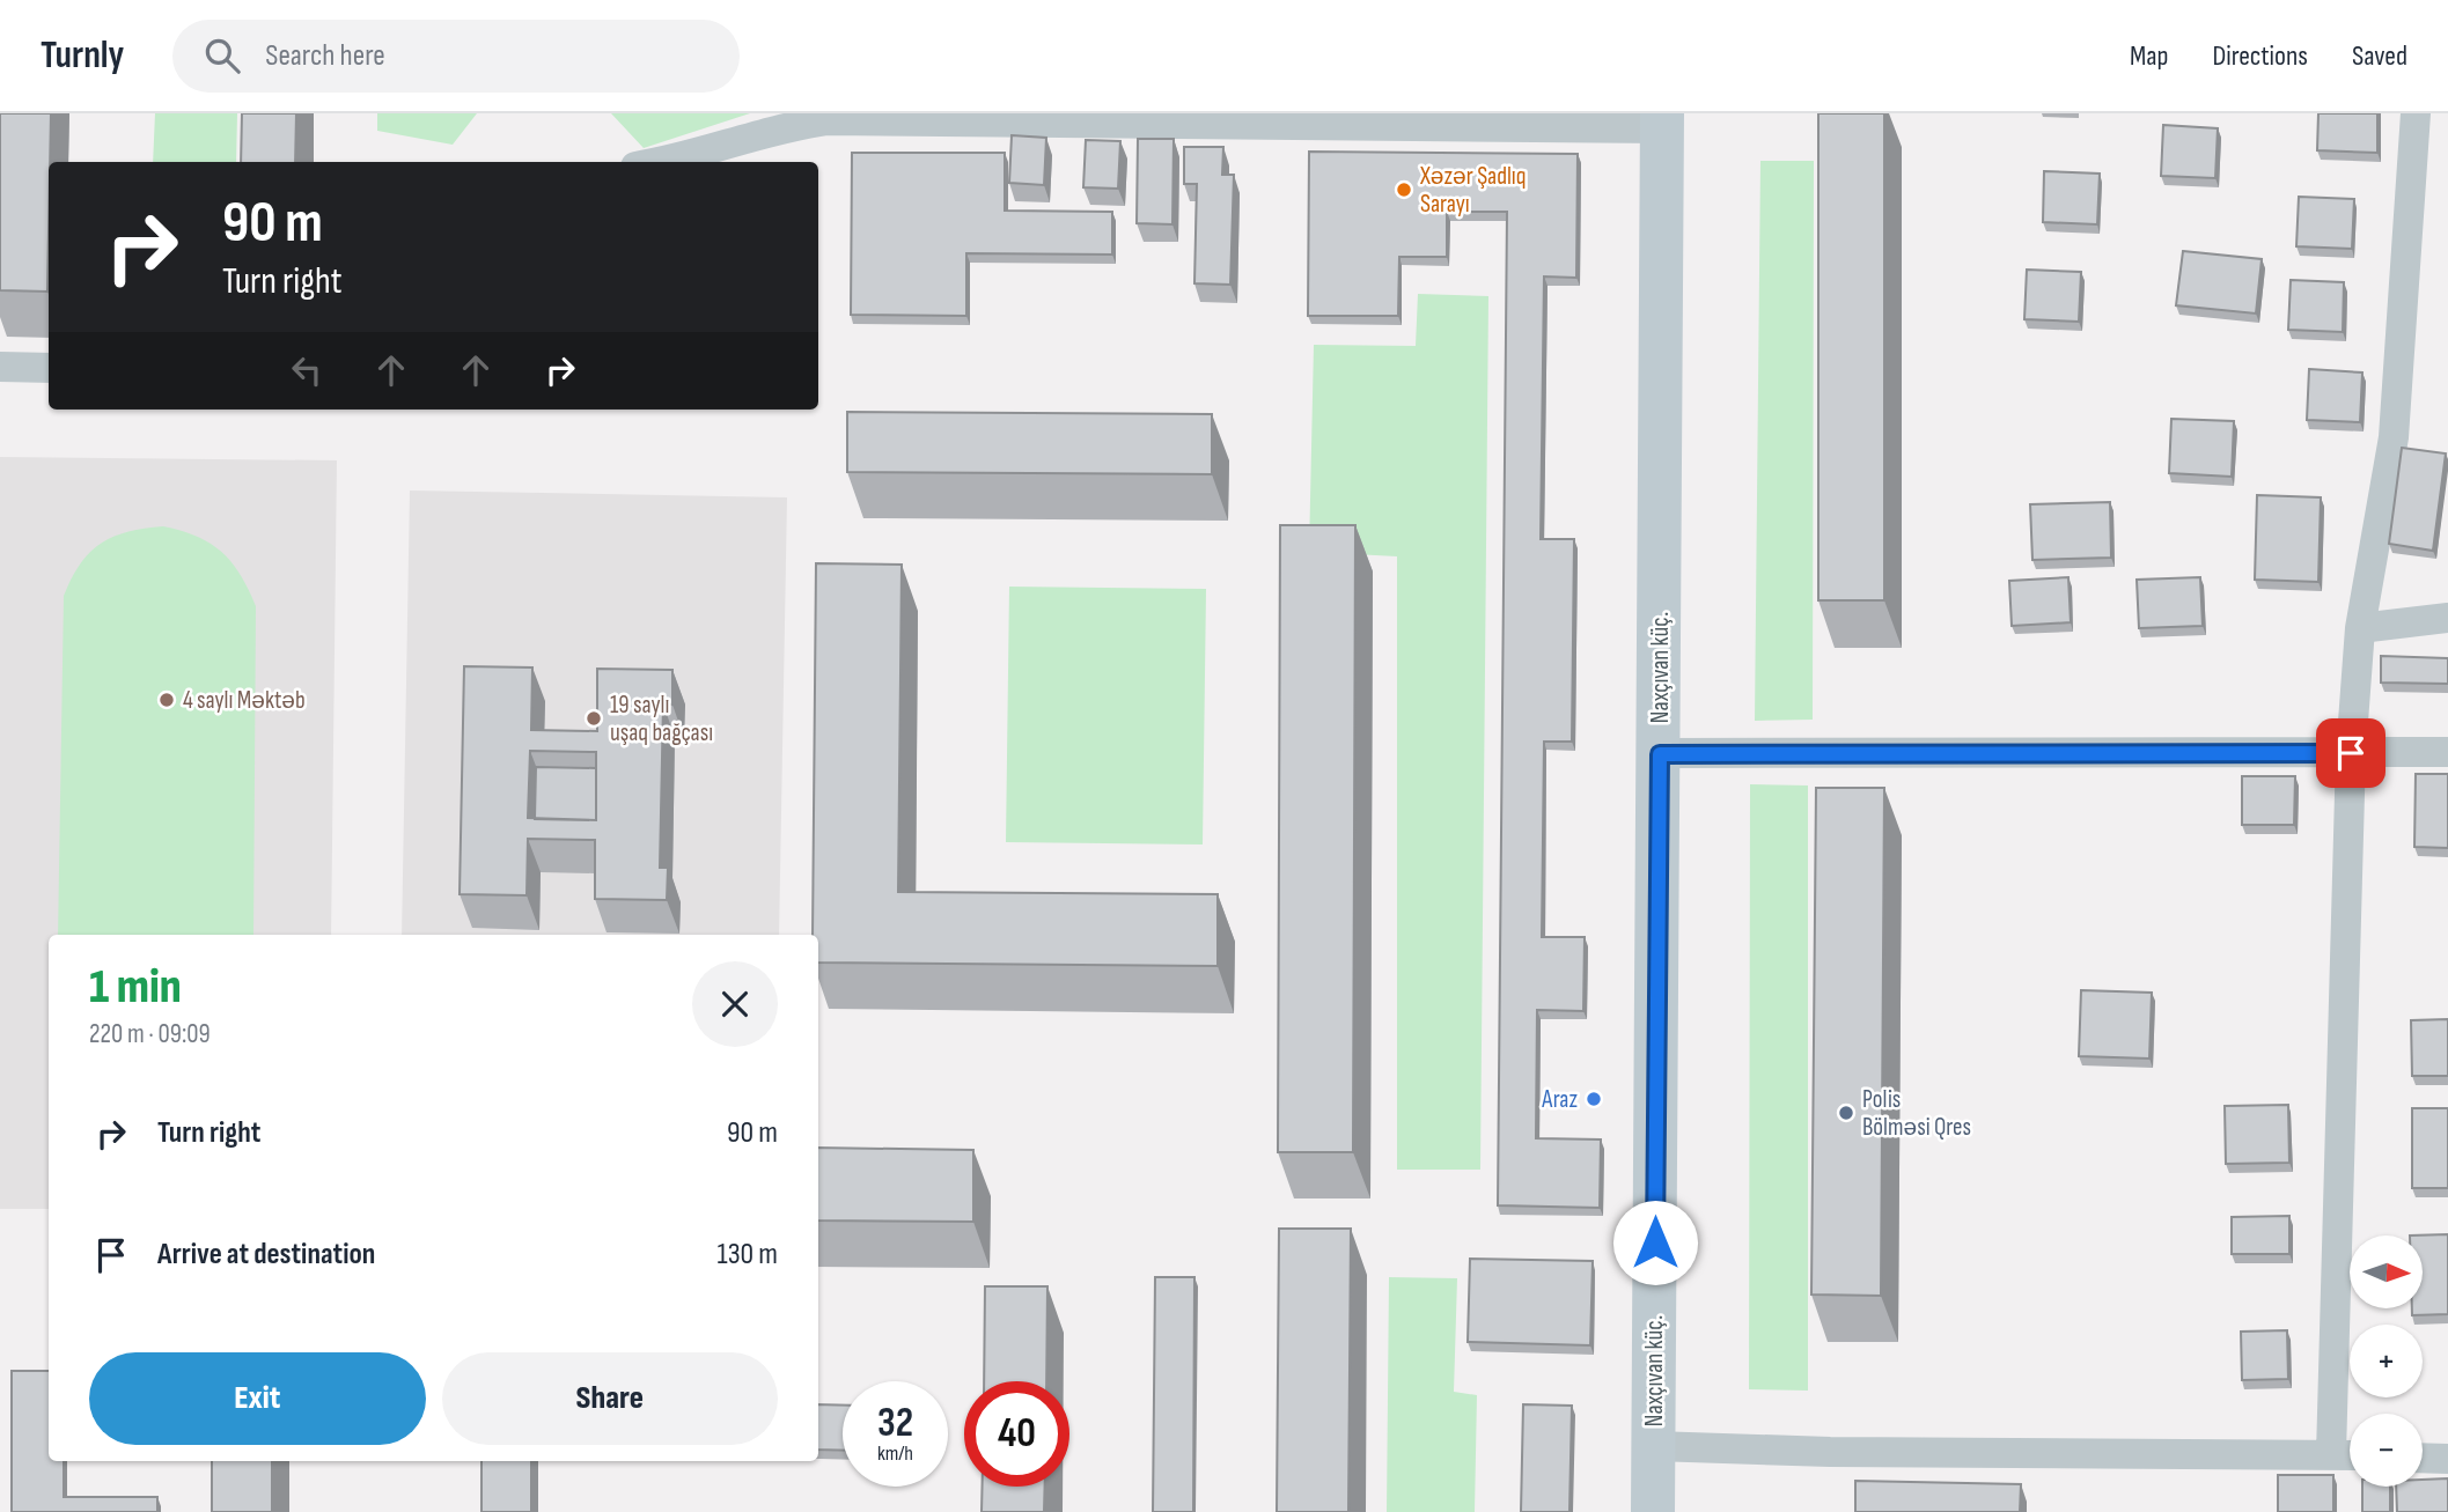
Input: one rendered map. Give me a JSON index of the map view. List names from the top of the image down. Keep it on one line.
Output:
{"streets":{"street":["Naxçıvan küç."]},"places":["Xəzər Şadlıq Sarayı","4 saylı Məktəb","19 saylı uşaq bağçası","Araz","Polis Bölməsi Qres"],"north":"right","page":{"header":"Turnly","search":"Search here","nav":["Map","Directions","Saved"],"turn":["90 m","Turn right"],"heading":["1 min","220 m · 09:09"],"list":[{"name":"Turn right","value":"90 m"},{"name":"Arrive at destination","value":"130 m"}],"map_buttons":["+","−"],"buttons":["Exit","Share"],"speed":"32 km/h","limit":"40"}}
